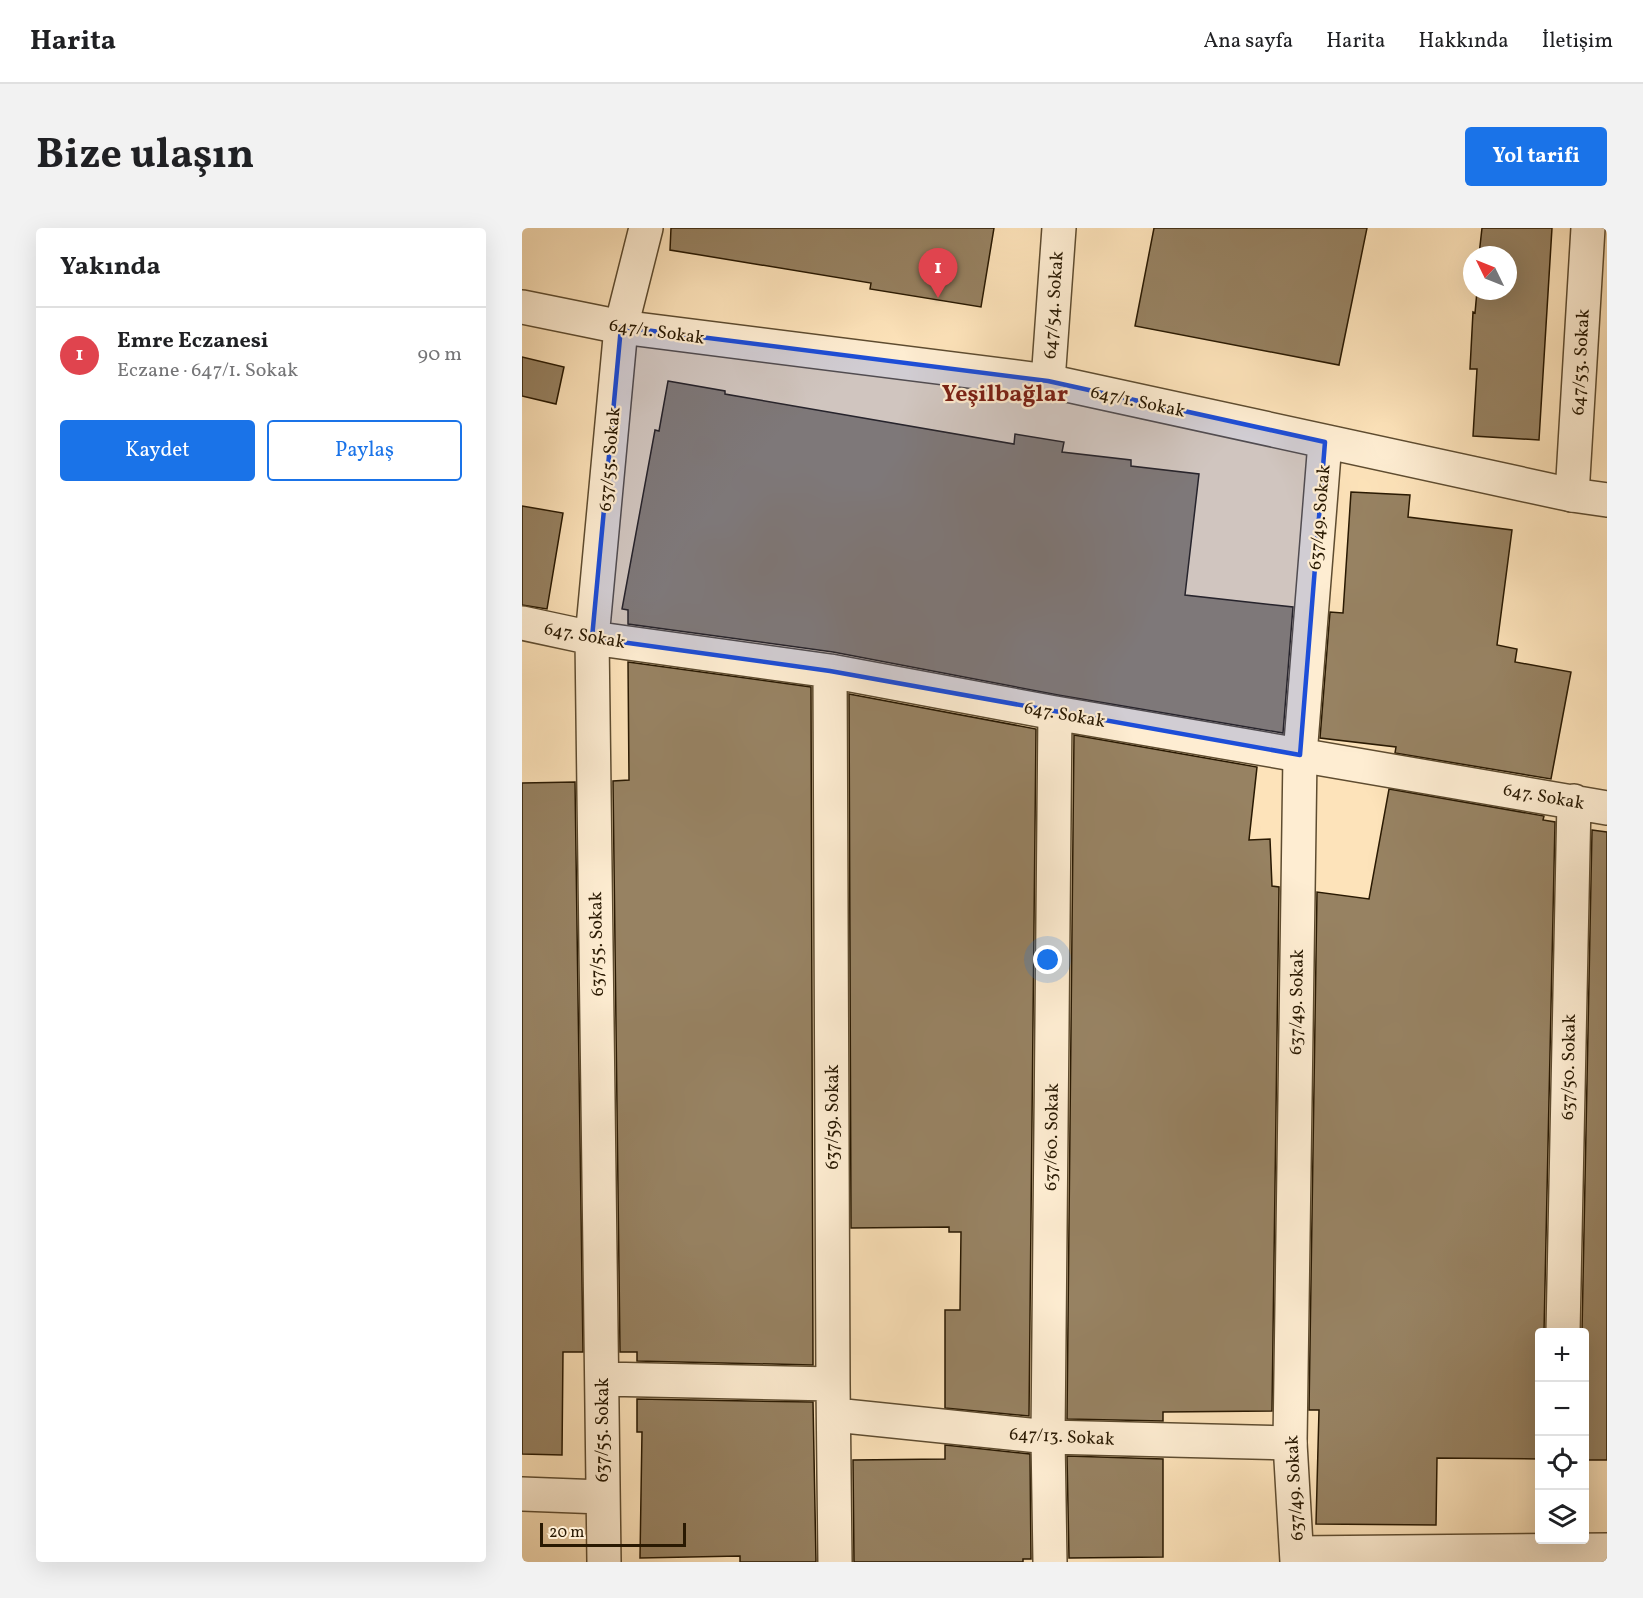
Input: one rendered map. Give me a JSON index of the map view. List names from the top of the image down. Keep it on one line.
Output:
{"streets":{"street":["647/54. Sokak","647/1. Sokak","647/53. Sokak","637/55. Sokak","637/49. Sokak","647. Sokak","637/50. Sokak","637/59. Sokak","637/60. Sokak","647/13. Sokak"]},"crossings":[["647/54. Sokak","647/1. Sokak"],["647/1. Sokak","647/53. Sokak"],["647/1. Sokak","637/55. Sokak"],["647/1. Sokak","637/49. Sokak"],["637/55. Sokak","647. Sokak"],["637/55. Sokak","647/13. Sokak"],["637/49. Sokak","647. Sokak"],["637/49. Sokak","647/13. Sokak"],["647. Sokak","637/50. Sokak"],["647. Sokak","637/59. Sokak"],["647. Sokak","637/60. Sokak"],["637/59. Sokak","647/13. Sokak"],["637/60. Sokak","647/13. Sokak"]],"districts":["Yeşilbağlar"],"scale_bar":"20 m","north":"top left","page":{"header":"Harita","nav":["Ana sayfa","Harita","Hakkında","İletişim"],"title":"Bize ulaşın","buttons":["Yol tarifi",["Kaydet","Paylaş"]],"heading":"Yakında","pins":"1","list":[{"mark":"1","name":"Emre Eczanesi","note":"Eczane · 647/1. Sokak","value":"90 m"}],"map_buttons":["+","−"],"scale":"20 m"}}
